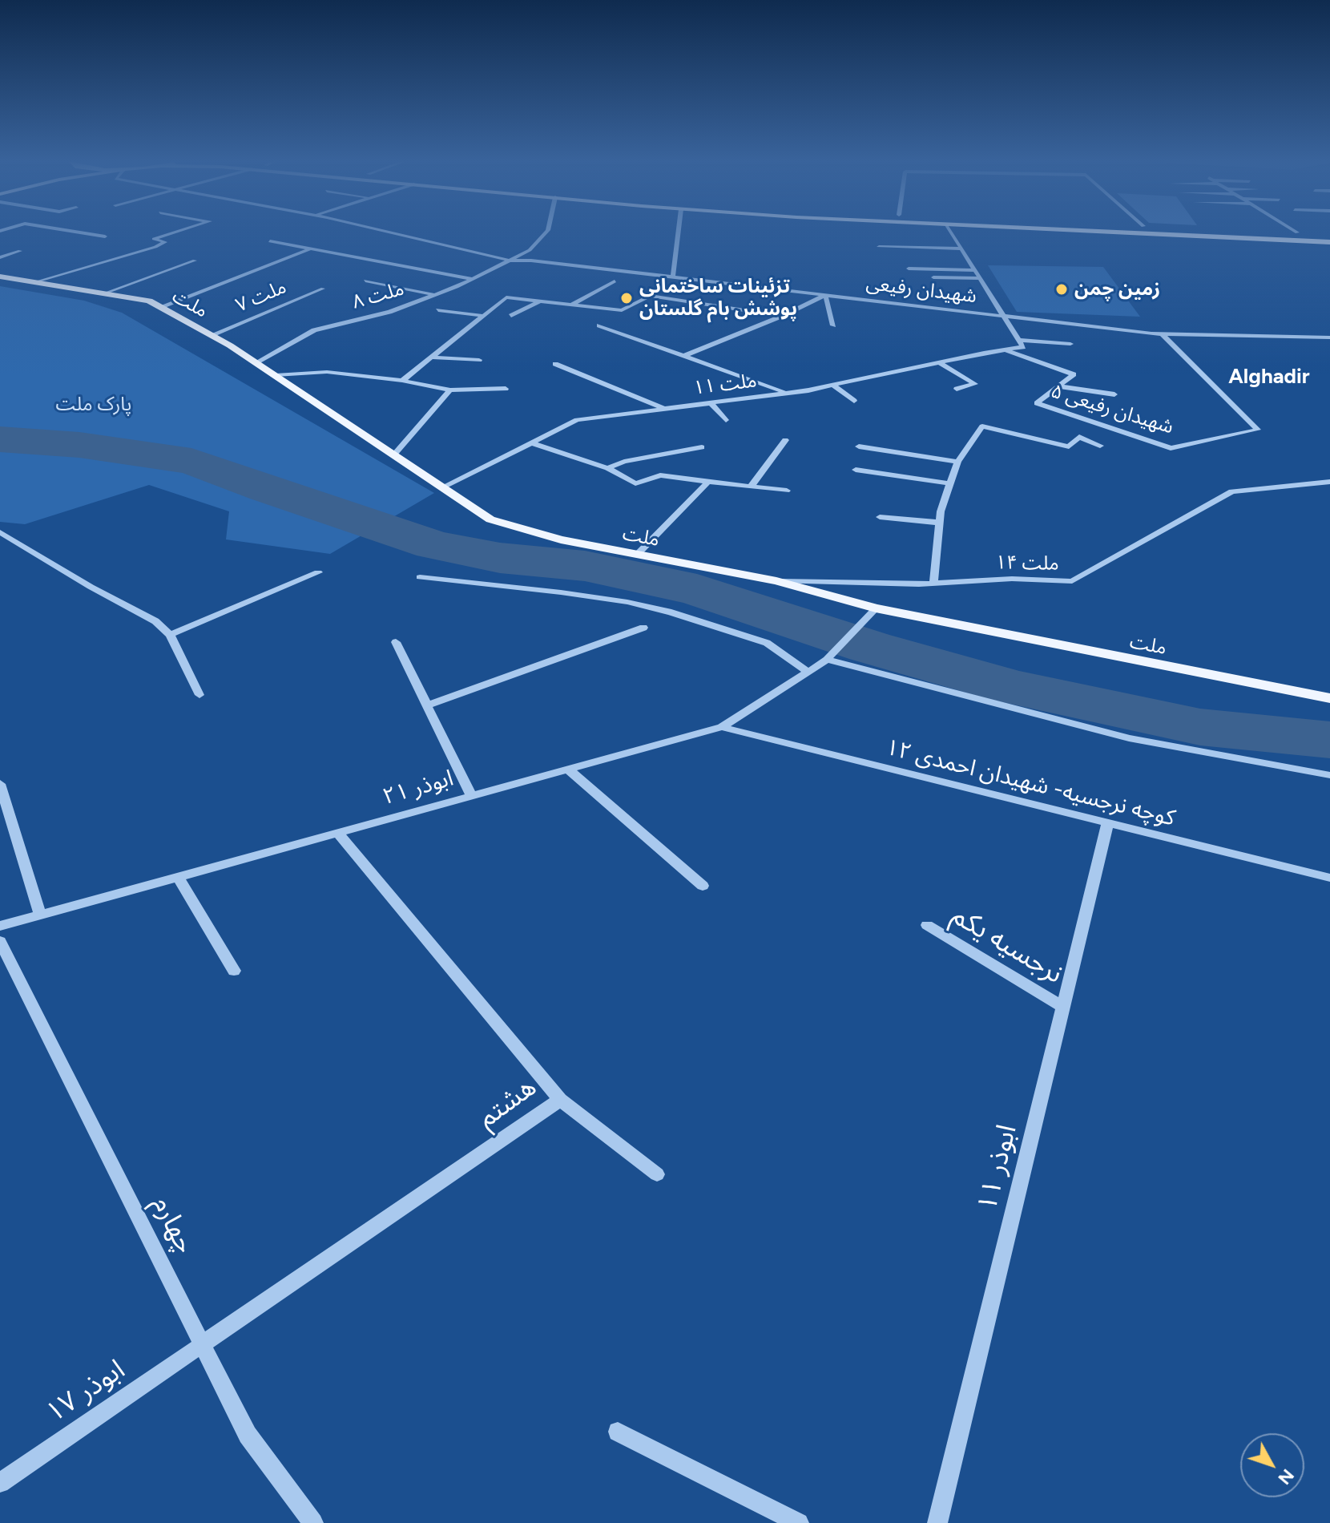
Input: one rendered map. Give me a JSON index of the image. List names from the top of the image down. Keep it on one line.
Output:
{"streets":{"main road":["ملت"],"street":["شهیدان رفیعی","۸ ملت","۷ ملت","۱۱ ملت","۵ شهیدان رفیعی","۱۴ ملت","کوچه نرجسیه- شهیدان احمدی ۱۲","۲۱ ابوذر","نرجسیه یکم","هشتم","ابوذر ۱۱","چهارم","۱۷ ابوذر"]},"crossings":[["شهیدان رفیعی","۸ ملت"],["شهیدان رفیعی","۵ شهیدان رفیعی"],["۸ ملت","ملت"],["۷ ملت","ملت"],["ملت","۱۱ ملت"],["ملت","۱۴ ملت"],["ملت","۲۱ ابوذر"],["۱۱ ملت","۵ شهیدان رفیعی"],["کوچه نرجسیه- شهیدان احمدی ۱۲","۲۱ ابوذر"],["کوچه نرجسیه- شهیدان احمدی ۱۲","ابوذر ۱۱"],["۲۱ ابوذر","هشتم"],["نرجسیه یکم","ابوذر ۱۱"],["هشتم","چهارم"],["هشتم","۱۷ ابوذر"],["چهارم","۱۷ ابوذر"]],"districts":["Alghadir"],"parks":["پارک ملت"],"places":["زمین چمن","تزئینات ساختمانی پوشش بام گلستان"],"north":"bottom right"}
